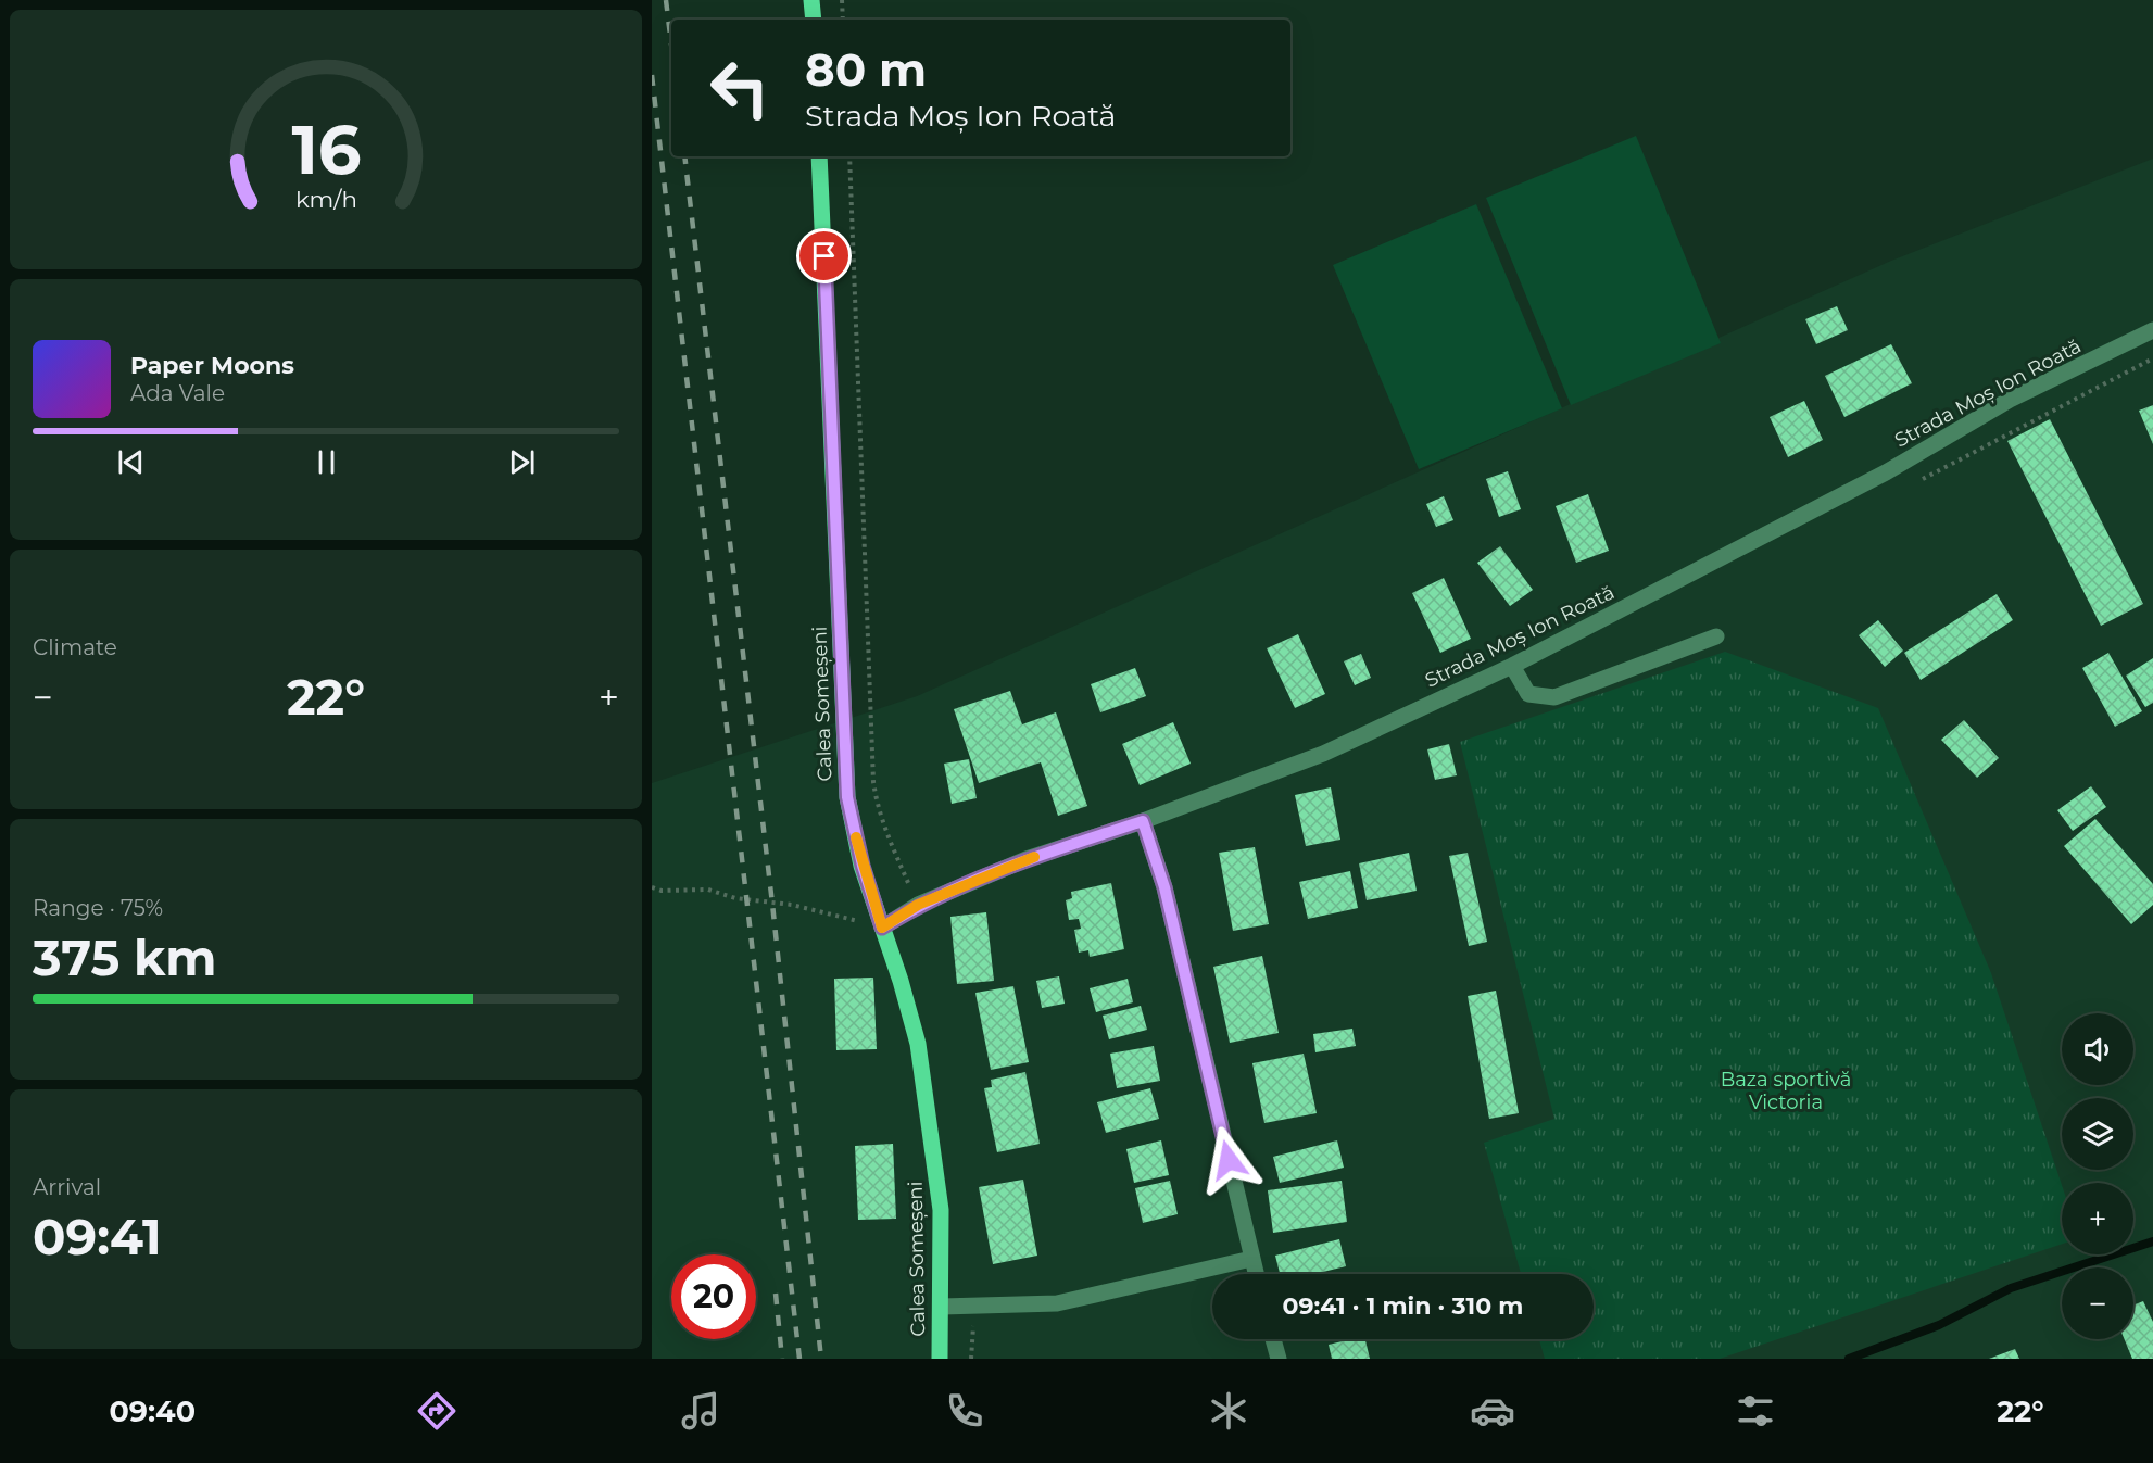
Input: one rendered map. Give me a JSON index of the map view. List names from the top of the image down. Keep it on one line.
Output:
{"streets":{"main road":["Calea Someșeni"],"street":["Strada Moș Ion Roată"]},"crossings":[["Strada Moș Ion Roată","Calea Someșeni"]],"parks":["Baza sportivă Victoria"],"page":{"turn":["80 m","Strada Moș Ion Roată"],"song":["Paper Moons","Ada Vale"],"tile":["Climate",["Range · 75%","375 km"],["Arrival","09:41"]],"heat":["−","22°","+"],"map_buttons":["+","−"],"limit":"20","trip":"09:41 · 1 min · 310 m","tabs":["09:40","22°"],"gauge":["16","km/h"]}}
